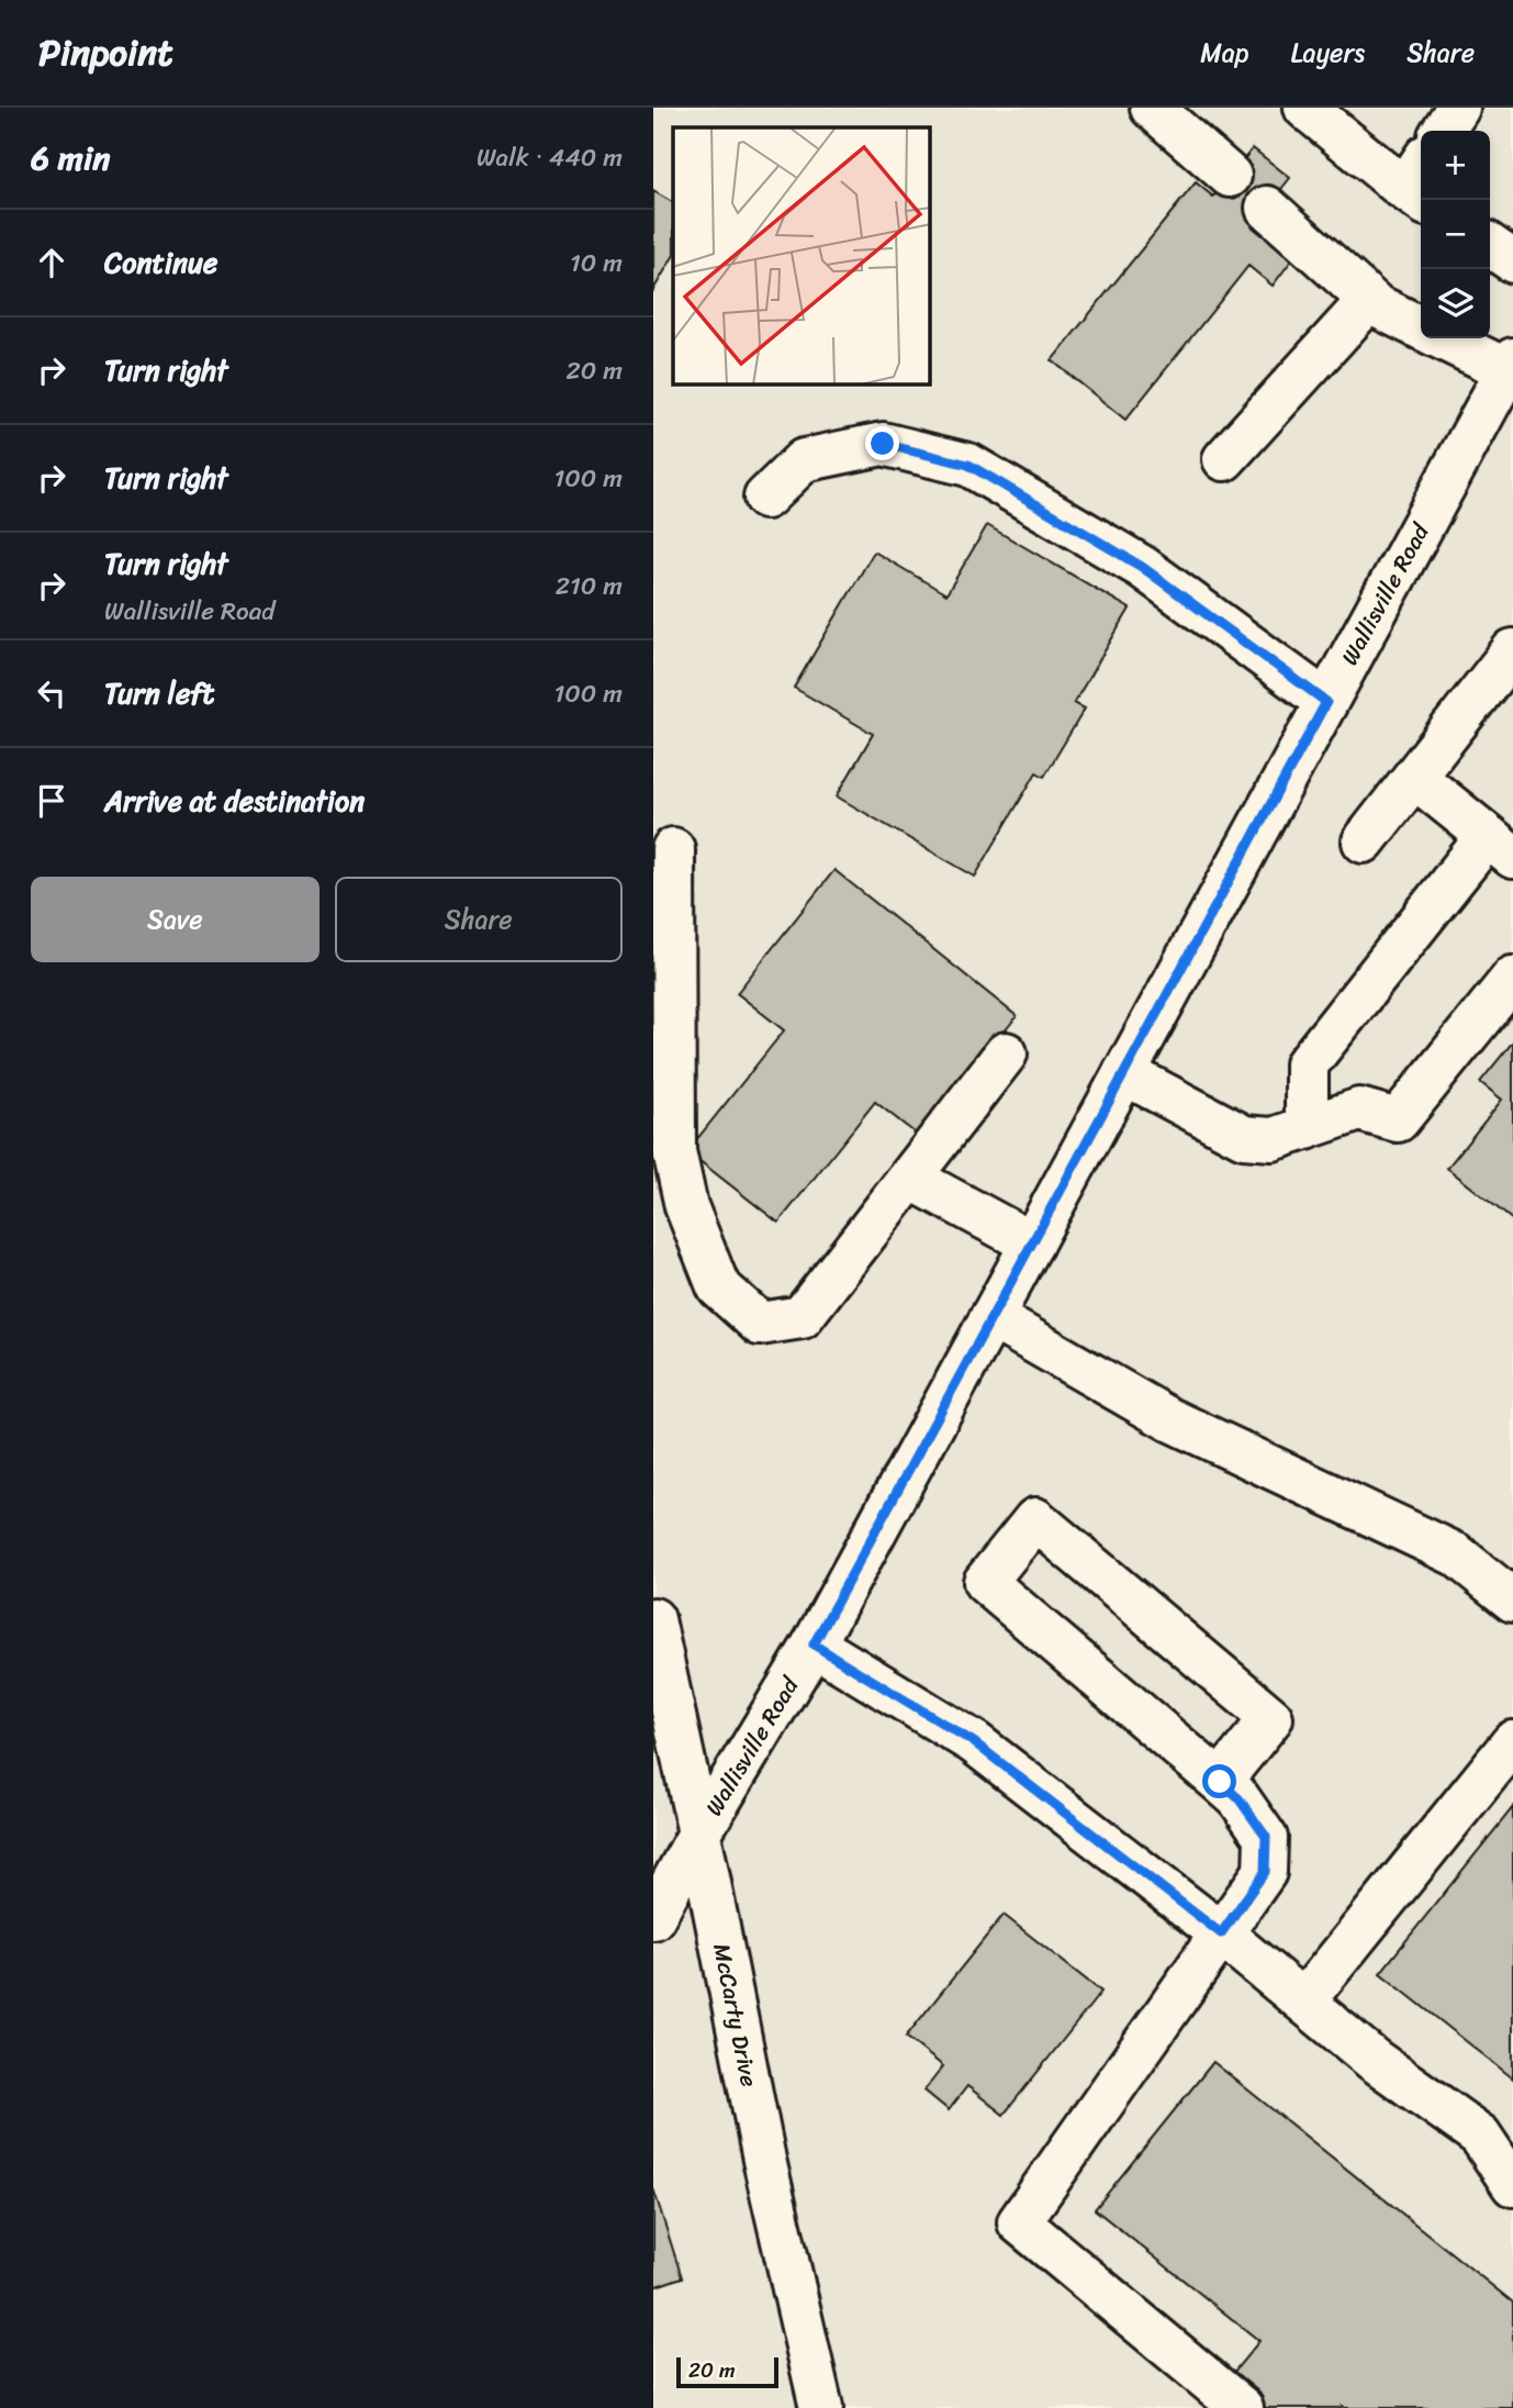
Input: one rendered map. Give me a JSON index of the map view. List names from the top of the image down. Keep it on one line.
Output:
{"streets":{"main road":["Wallisville Road","McCarty Drive"]},"crossings":[["Wallisville Road","McCarty Drive"]],"scale_bar":"20 m","page":{"header":"Pinpoint","nav":["Map","Layers","Share"],"heading":["6 min","Walk · 440 m"],"map_buttons":["+","−"],"list":[["Continue","10 m"],["Turn right","20 m"],["Turn right","100 m"],["Turn right","Wallisville Road","210 m"],["Turn left","100 m"],"Arrive at destination"],"buttons":["Save","Share"],"scale":"20 m"}}
